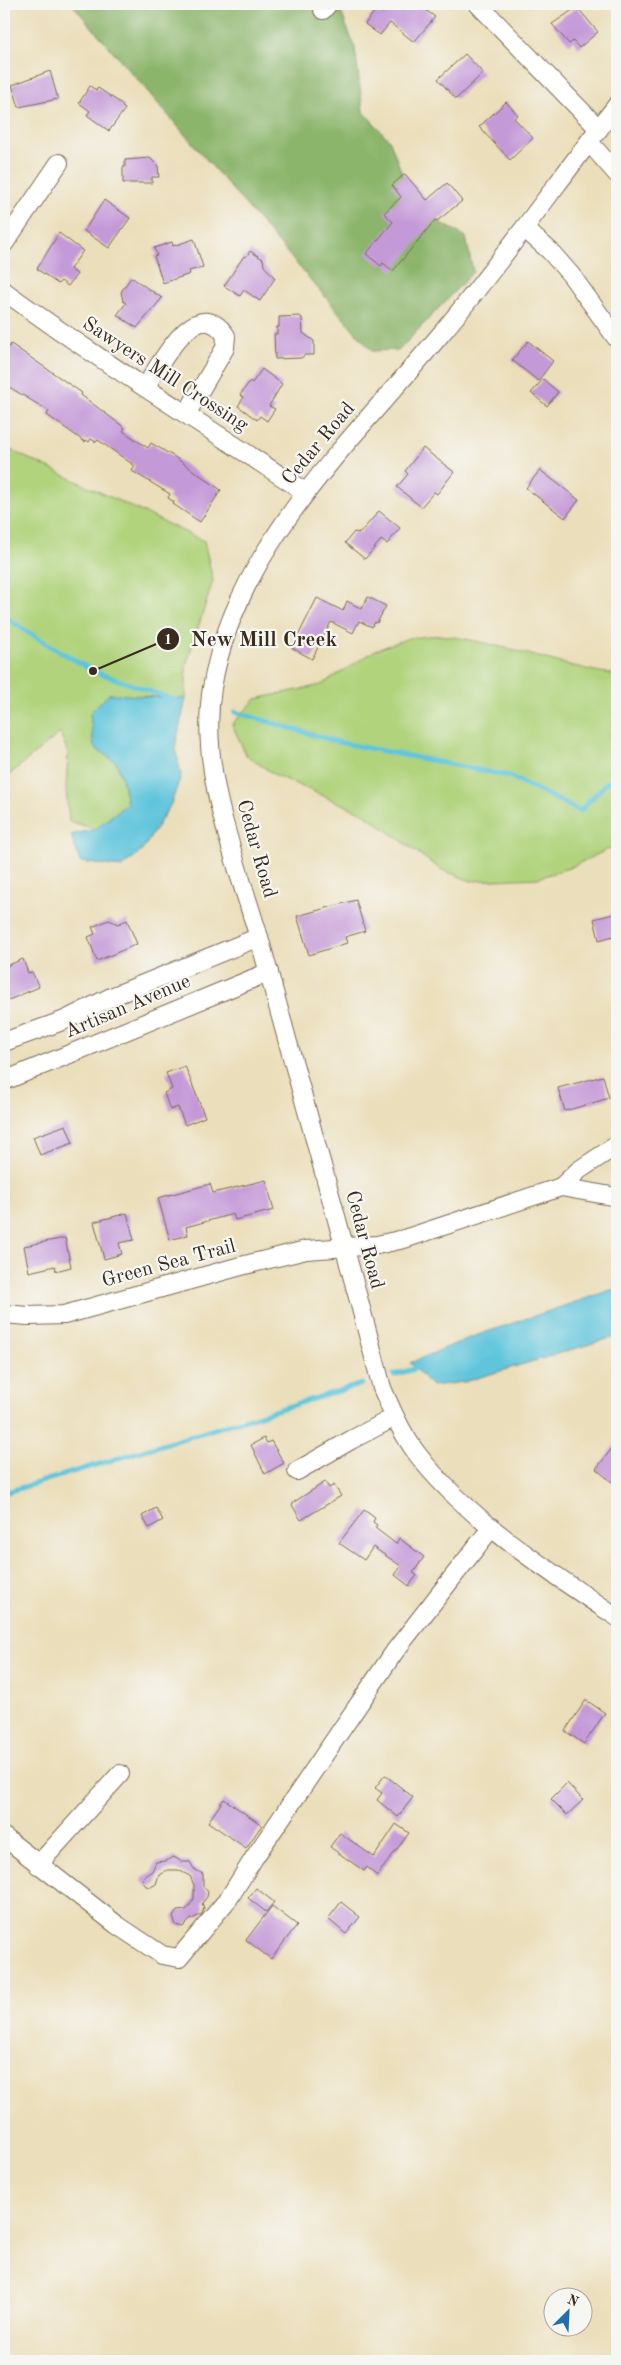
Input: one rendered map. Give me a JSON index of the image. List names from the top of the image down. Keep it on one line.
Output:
{"streets":{"street":["Sawyers Mill Crossing","Cedar Road","Artisan Avenue","Green Sea Trail"]},"crossings":[["Sawyers Mill Crossing","Cedar Road"],["Cedar Road","Artisan Avenue"],["Cedar Road","Green Sea Trail"]],"places":["New Mill Creek"],"north":"top right"}
